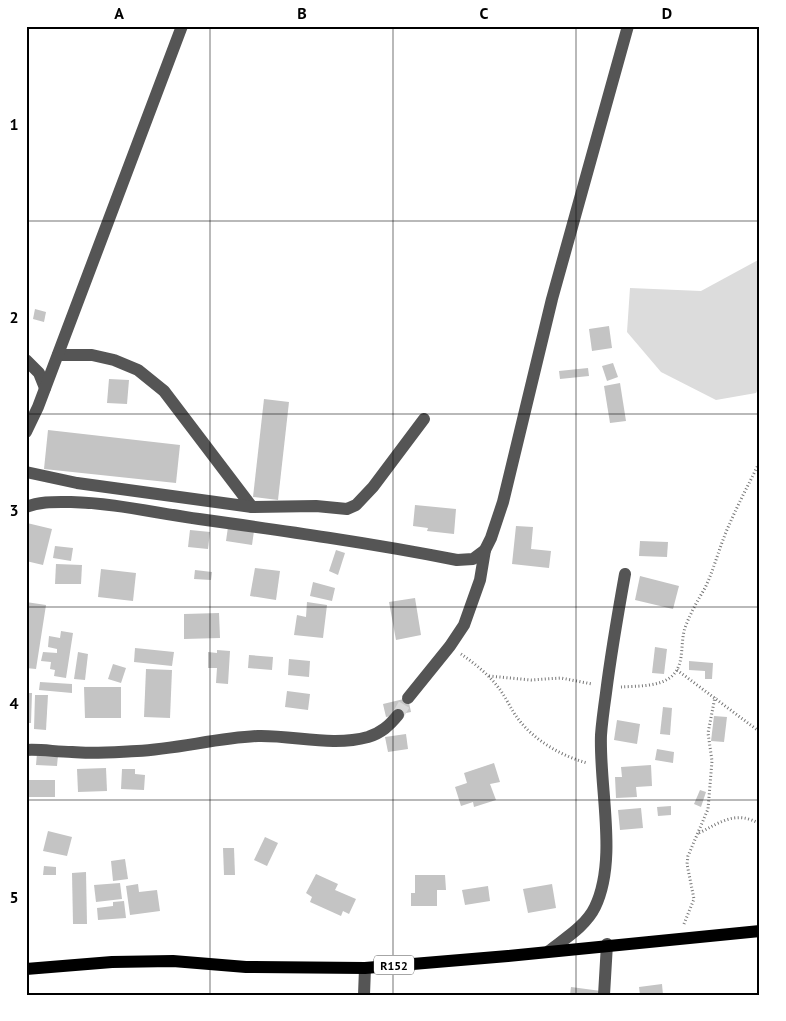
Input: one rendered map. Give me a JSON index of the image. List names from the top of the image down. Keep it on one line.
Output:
{"streets":{"main road":["R152"]},"grid":{"columns":["A","B","C","D"],"rows":["1","2","3","4","5"]}}
